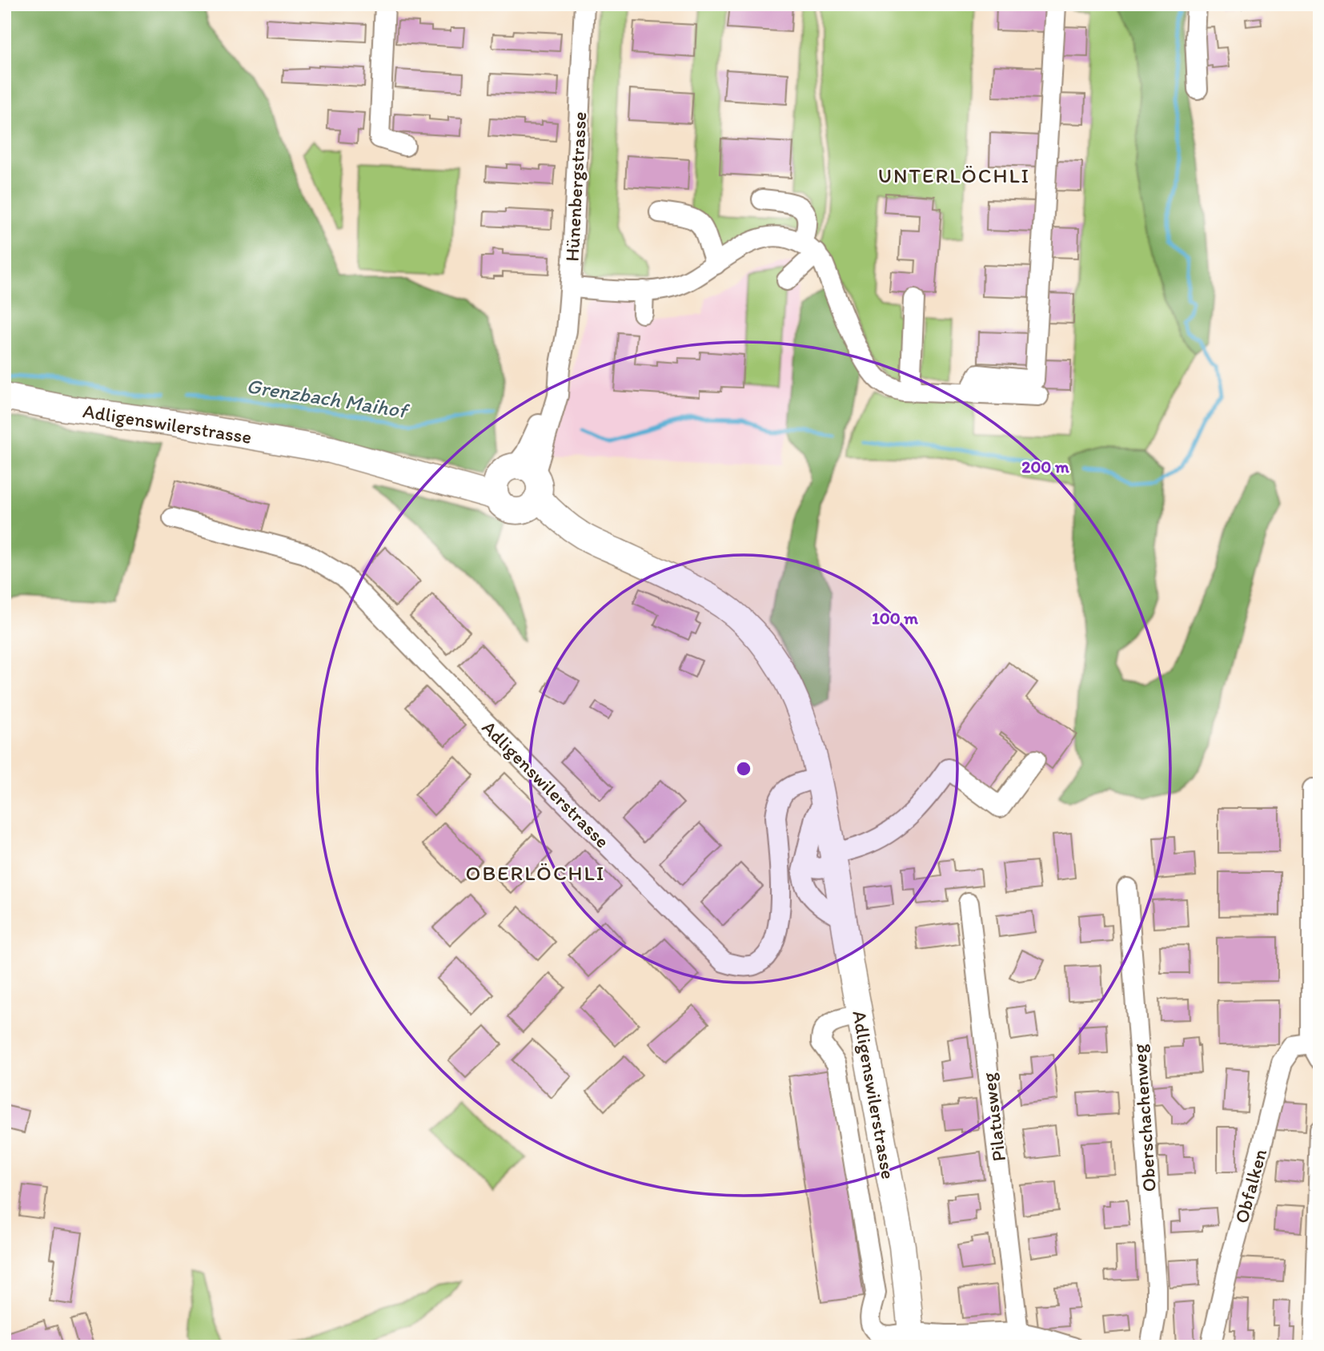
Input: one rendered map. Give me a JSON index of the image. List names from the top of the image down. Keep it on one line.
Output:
{"streets":{"main road":["Adligenswilerstrasse"],"street":["Hünenbergstrasse","Pilatusweg","Oberschachenweg","Obfalken"]},"crossings":[["Hünenbergstrasse","Adligenswilerstrasse"]],"districts":["UNTERLÖCHLI","OBERLÖCHLI"],"water":["Grenzbach Maihof"],"rings":["200 m","100 m"]}
